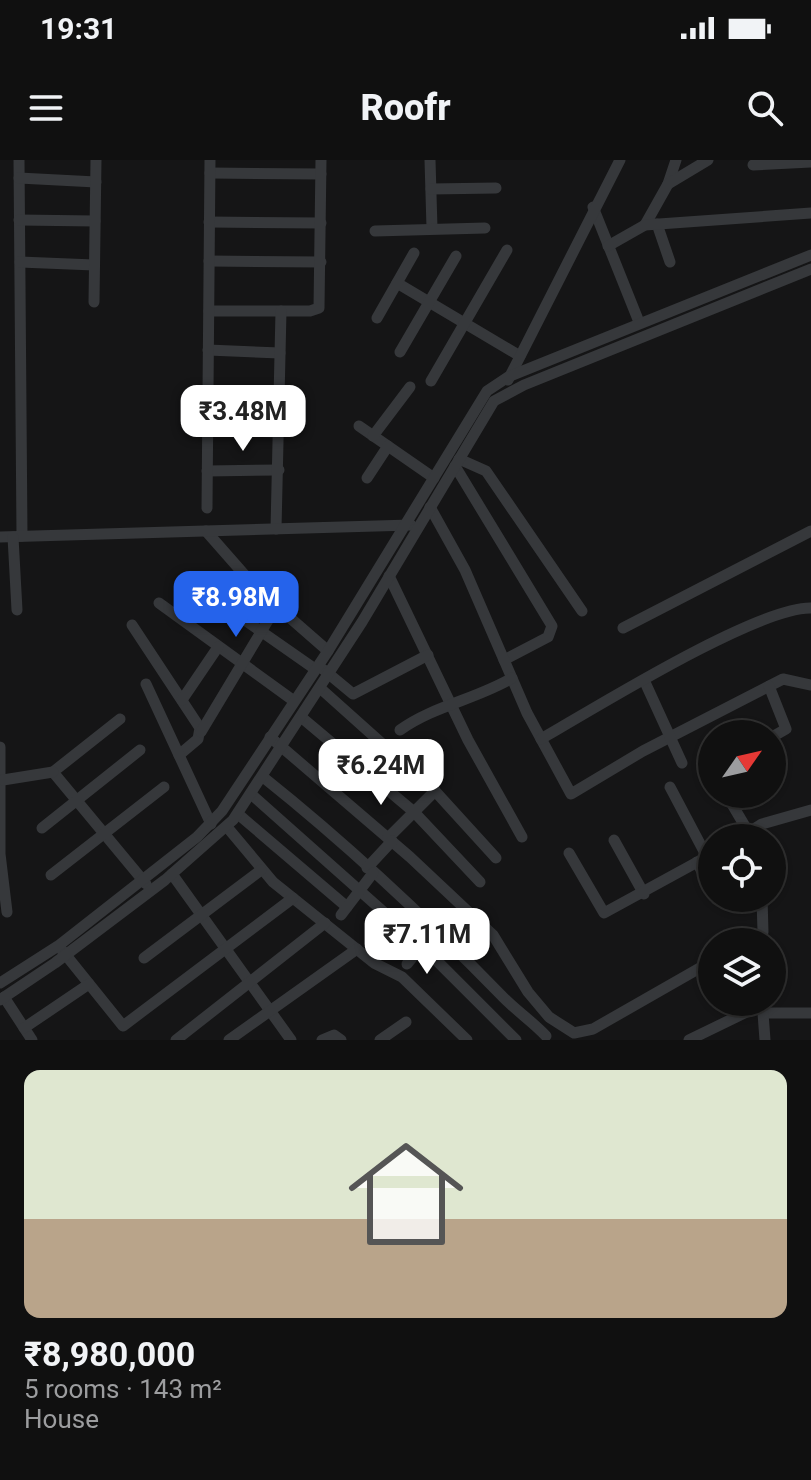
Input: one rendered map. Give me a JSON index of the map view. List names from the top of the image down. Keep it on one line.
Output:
{"north":"top right","page":{"status":"19:31","header":"Roofr","price":["₹3.48M","₹8.98M","₹6.24M","₹7.11M"],"list":[{"name":"₹8,980,000","note":"5 rooms · 143 m² · House"}]}}
